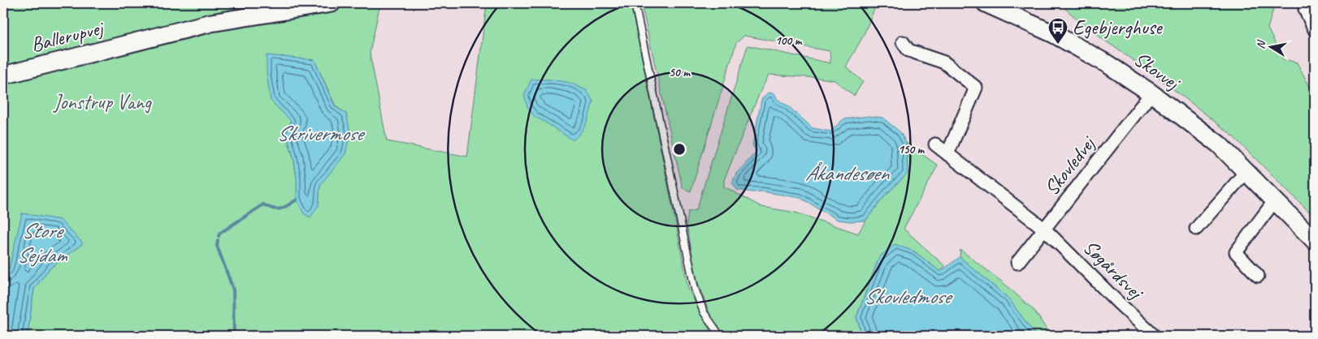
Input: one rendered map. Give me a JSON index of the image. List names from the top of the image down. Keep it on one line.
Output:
{"streets":{"street":["Ballerupvej","Skovvej","Skovledvej","Søgårdsvej"]},"crossings":[["Skovvej","Skovledvej"],["Skovledvej","Søgårdsvej"]],"water":["Skrivermose","Åkandesøen","Store Sejdam","Skovledmose"],"parks":["Jonstrup Vang"],"places":{"bus stop":["Egebjerghuse"]},"north":"left","rings":["100 m","50 m","150 m"]}
